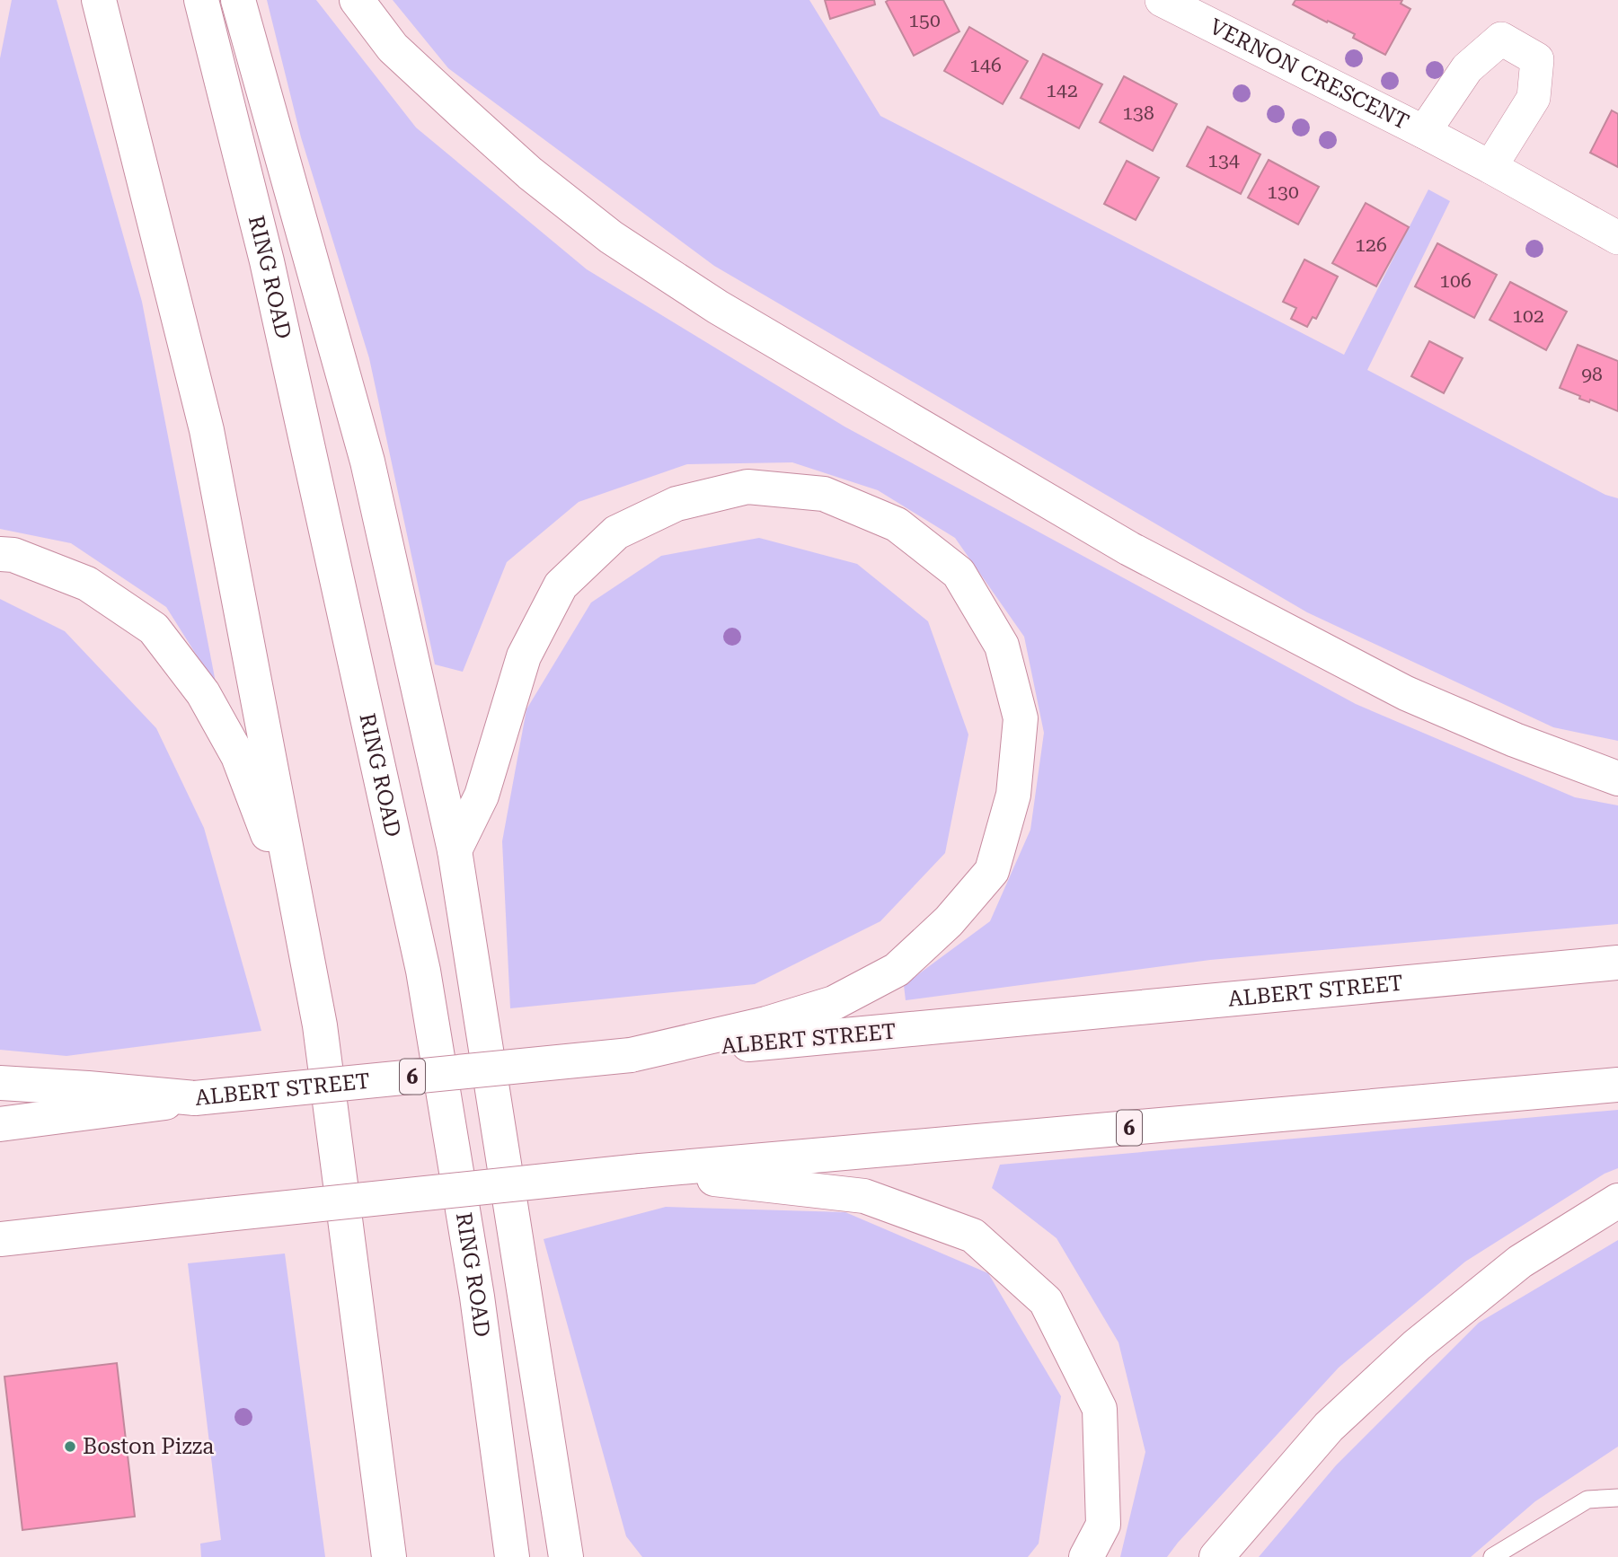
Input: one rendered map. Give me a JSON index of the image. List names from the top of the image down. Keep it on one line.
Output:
{"streets":{"main road":["RING ROAD","ALBERT STREET","6"],"street":["VERNON CRESCENT"]},"places":["Boston Pizza"],"house_numbers":["150","146","142","138","134","130","126","106","102","98"]}
